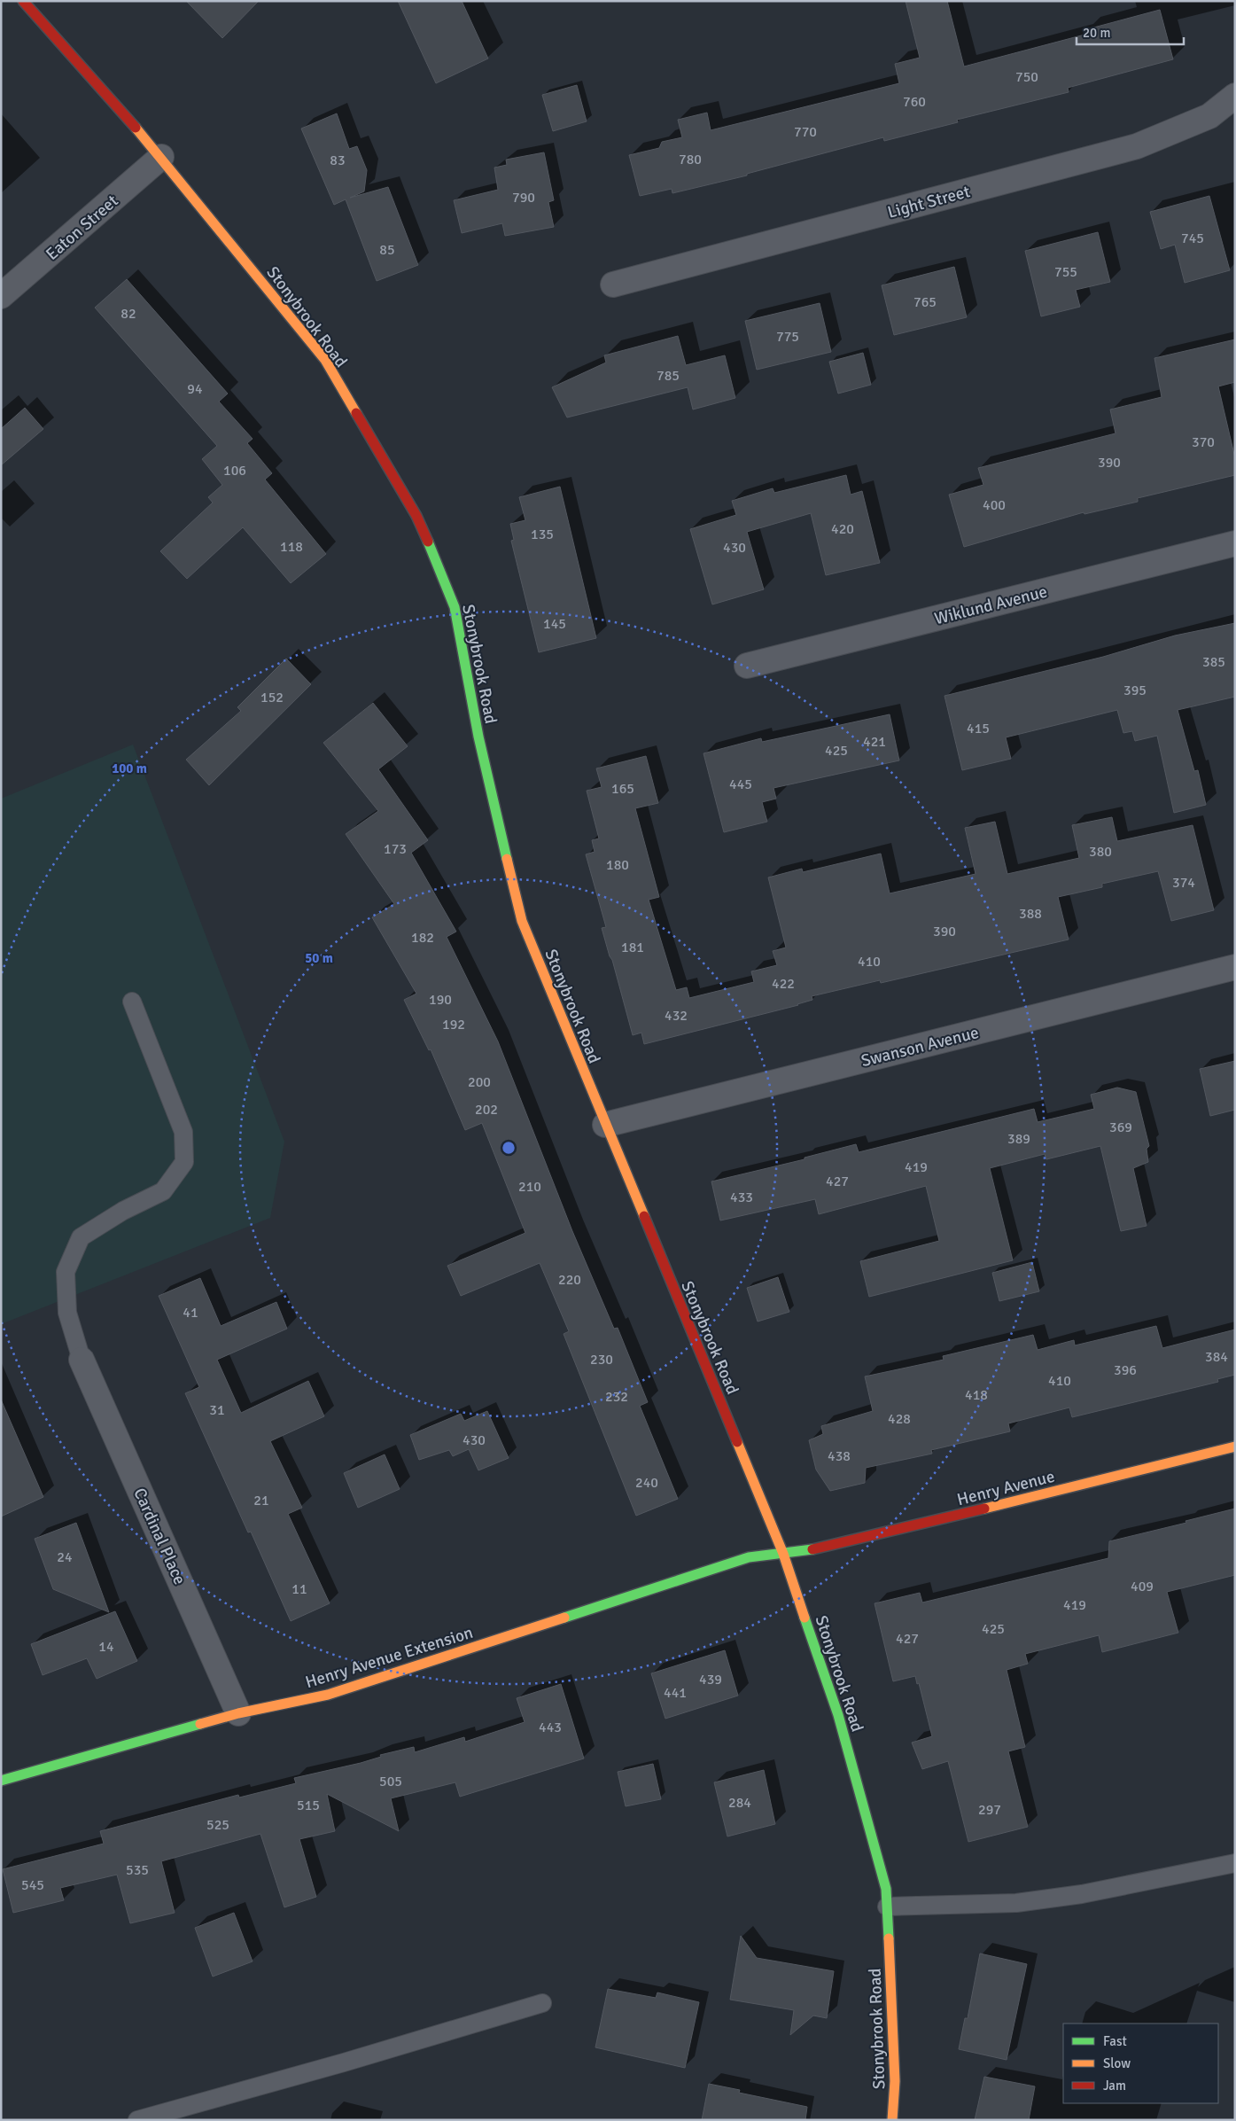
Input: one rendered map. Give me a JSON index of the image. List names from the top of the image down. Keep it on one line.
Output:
{"streets":{"street":["Light Street","Eaton Street","Stonybrook Road","Wiklund Avenue","Swanson Avenue","Henry Avenue","Cardinal Place","Henry Avenue Extension"]},"crossings":[["Eaton Street","Stonybrook Road"],["Stonybrook Road","Swanson Avenue"],["Stonybrook Road","Henry Avenue"],["Stonybrook Road","Henry Avenue Extension"],["Henry Avenue","Henry Avenue Extension"],["Cardinal Place","Henry Avenue Extension"]],"house_numbers":["750","760","770","780","83","790","745","85","755","765","82","775","785","94","370","390","106","400","420","135","118","430","145","385","395","152","415","421","425","445","165","173","380","180","374","388","390","182","181","410","422","190","432","192","200","202","369","389","419","427","210","433","220","41","384","230","396","410","418","232","31","428","430","438","240","21","24","409","11","419","425","427","14","439","441","443","505","284","515","297","525","535","545"],"legend":["Fast","Slow","Jam"],"scale_bar":"20 m","rings":["100 m","50 m"]}
